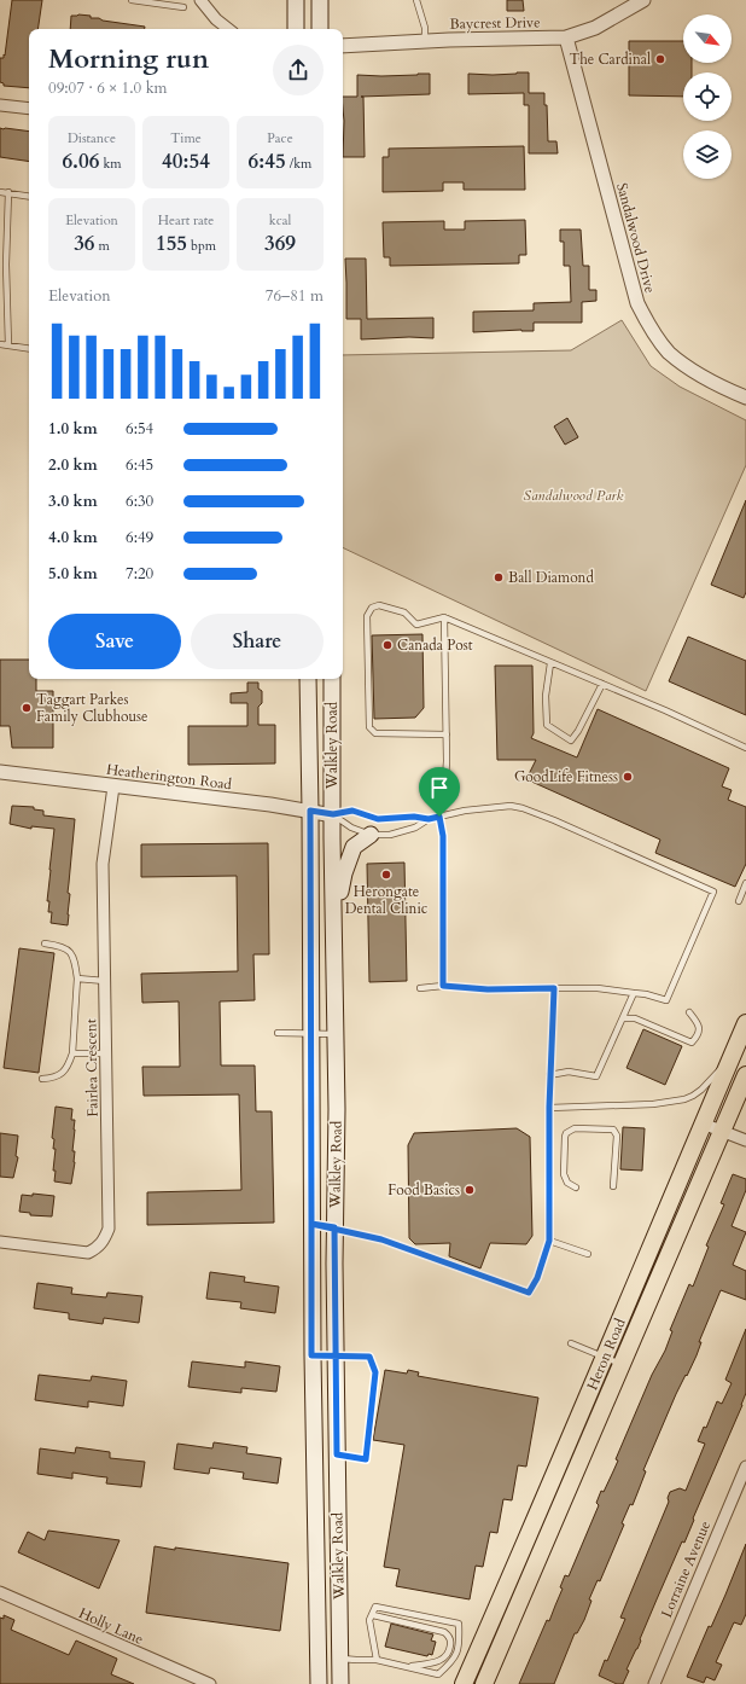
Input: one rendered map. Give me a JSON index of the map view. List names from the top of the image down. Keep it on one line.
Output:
{"streets":{"main road":["Walkley Road","Heron Road"],"street":["Baycrest Drive","Sandalwood Drive","Heatherington Road","Fairlea Crescent","Lorraine Avenue","Holly Lane"]},"crossings":[["Baycrest Drive","Sandalwood Drive"],["Walkley Road","Heatherington Road"],["Heatherington Road","Fairlea Crescent"]],"parks":["Sandalwood Park"],"places":["The Cardinal","Ball Diamond","Canada Post","Taggart Parkes Family Clubhouse","GoodLife Fitness","Herongate Dental Clinic","Food Basics"],"north":"bottom right","page":{"heading":["Morning run","09:07 · 6 × 1.0 km"],"stats":[["Distance","6.06 km"],["Time","40:54"],["Pace","6:45 /km"],["Elevation","36 m"],["Heart rate","155 bpm"],["kcal","369"]],"chart":["Elevation","76–81 m"],"list":[{"name":"1.0 km","note":"6:54"},{"name":"2.0 km","note":"6:45"},{"name":"3.0 km","note":"6:30"},{"name":"4.0 km","note":"6:49"},{"name":"5.0 km","note":"7:20"}],"buttons":["Save","Share"]}}
